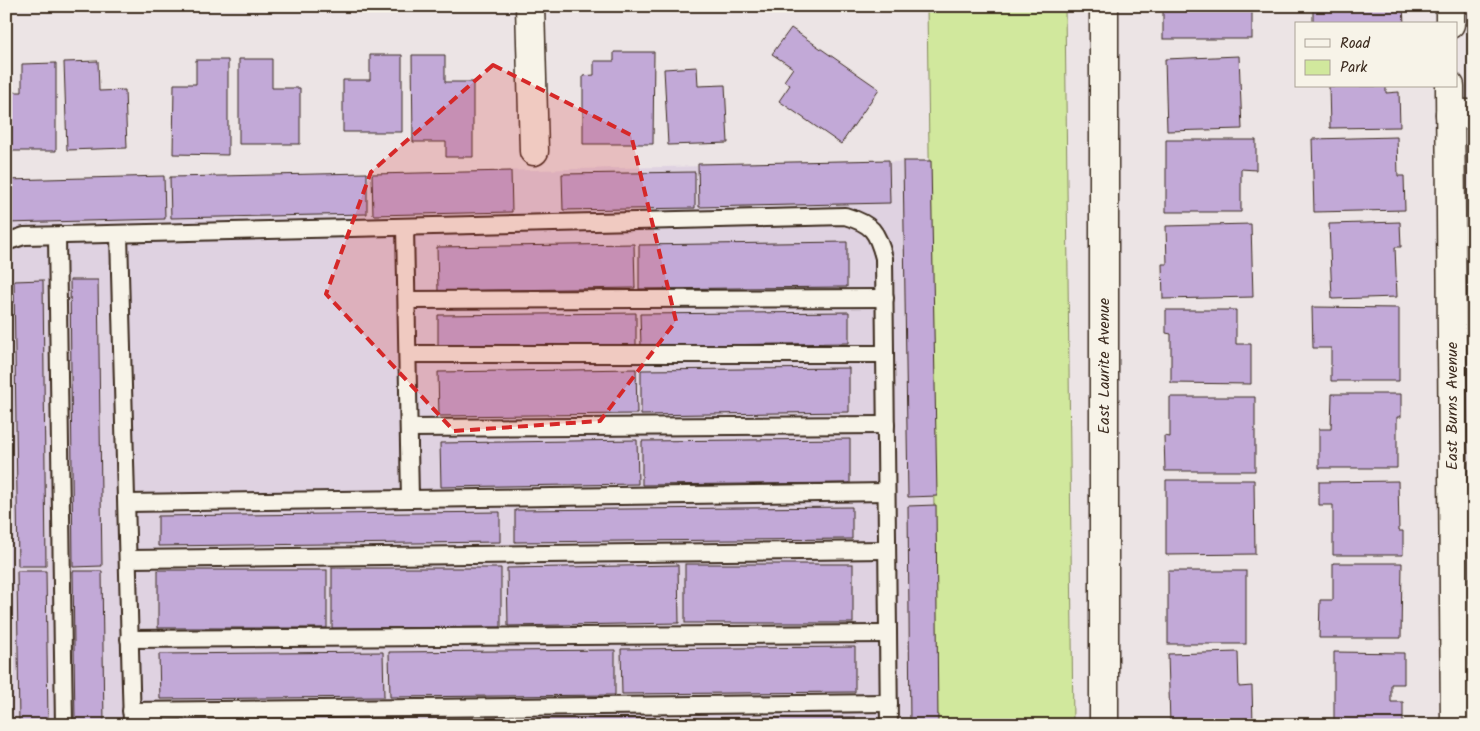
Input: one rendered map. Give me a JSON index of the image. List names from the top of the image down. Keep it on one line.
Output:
{"streets":{"street":["East Laurite Avenue","East Burns Avenue"]},"legend":["Road","Park"]}
